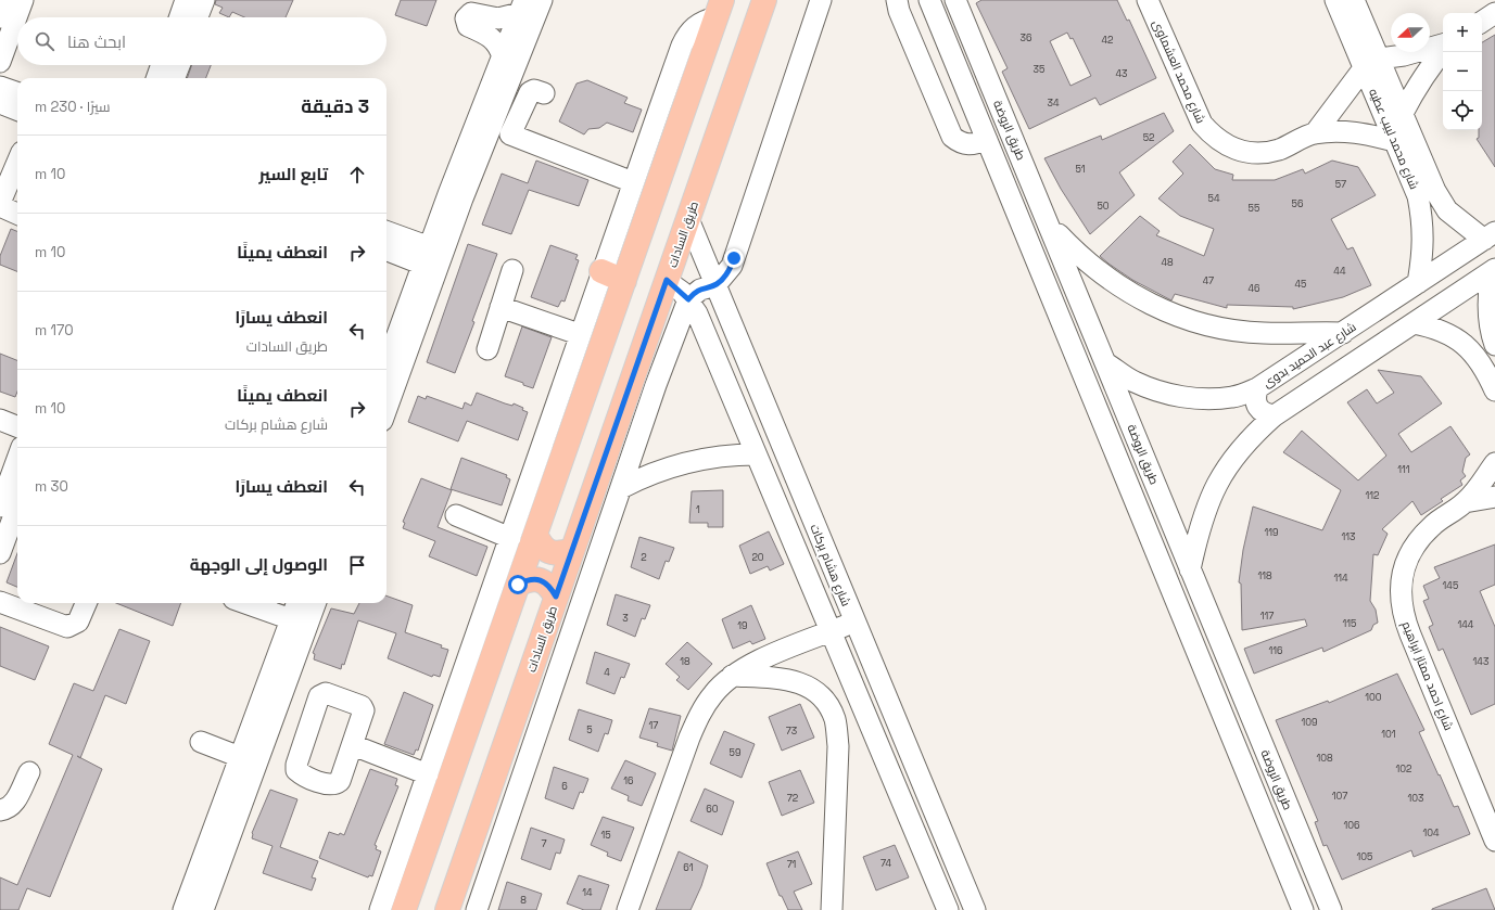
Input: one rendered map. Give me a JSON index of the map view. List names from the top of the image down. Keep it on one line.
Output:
{"streets":{"main road":["طريق السادات"],"street":["شارع محمد العشماوى","طريق الروضة","شارع محمد لبيب عطيه","شارع عبد الحميد بدوى","شارع هشام بركات","شارع احمد ممتاز ابراهيم"]},"crossings":[["شارع محمد العشماوى","شارع محمد لبيب عطيه"],["طريق الروضة","شارع عبد الحميد بدوى"],["شارع محمد لبيب عطيه","شارع عبد الحميد بدوى"],["طريق السادات","شارع هشام بركات"]],"house_numbers":["36","42","35","43","34","52","51","57","54","56","50","55","48","44","47","45","46","111","112","1","119","113","2","20","118","114","145","117","3","115","144","19","116","18","143","4","100","109","17","5","73","101","59","108","102","16","6","107","72","103","60","106","104","15","7","105","74","71","61","14","8"],"north":"left","page":{"map_buttons":["+","−"],"search":"ابحث هنا","heading":["3 دقيقة","سيرًا · 230 m"],"list":[["تابع السير","10 m"],["انعطف يمينًا","10 m"],["انعطف يسارًا","طريق السادات","170 m"],["انعطف يمينًا","شارع هشام بركات","10 m"],["انعطف يسارًا","30 m"],"الوصول إلى الوجهة"]}}
